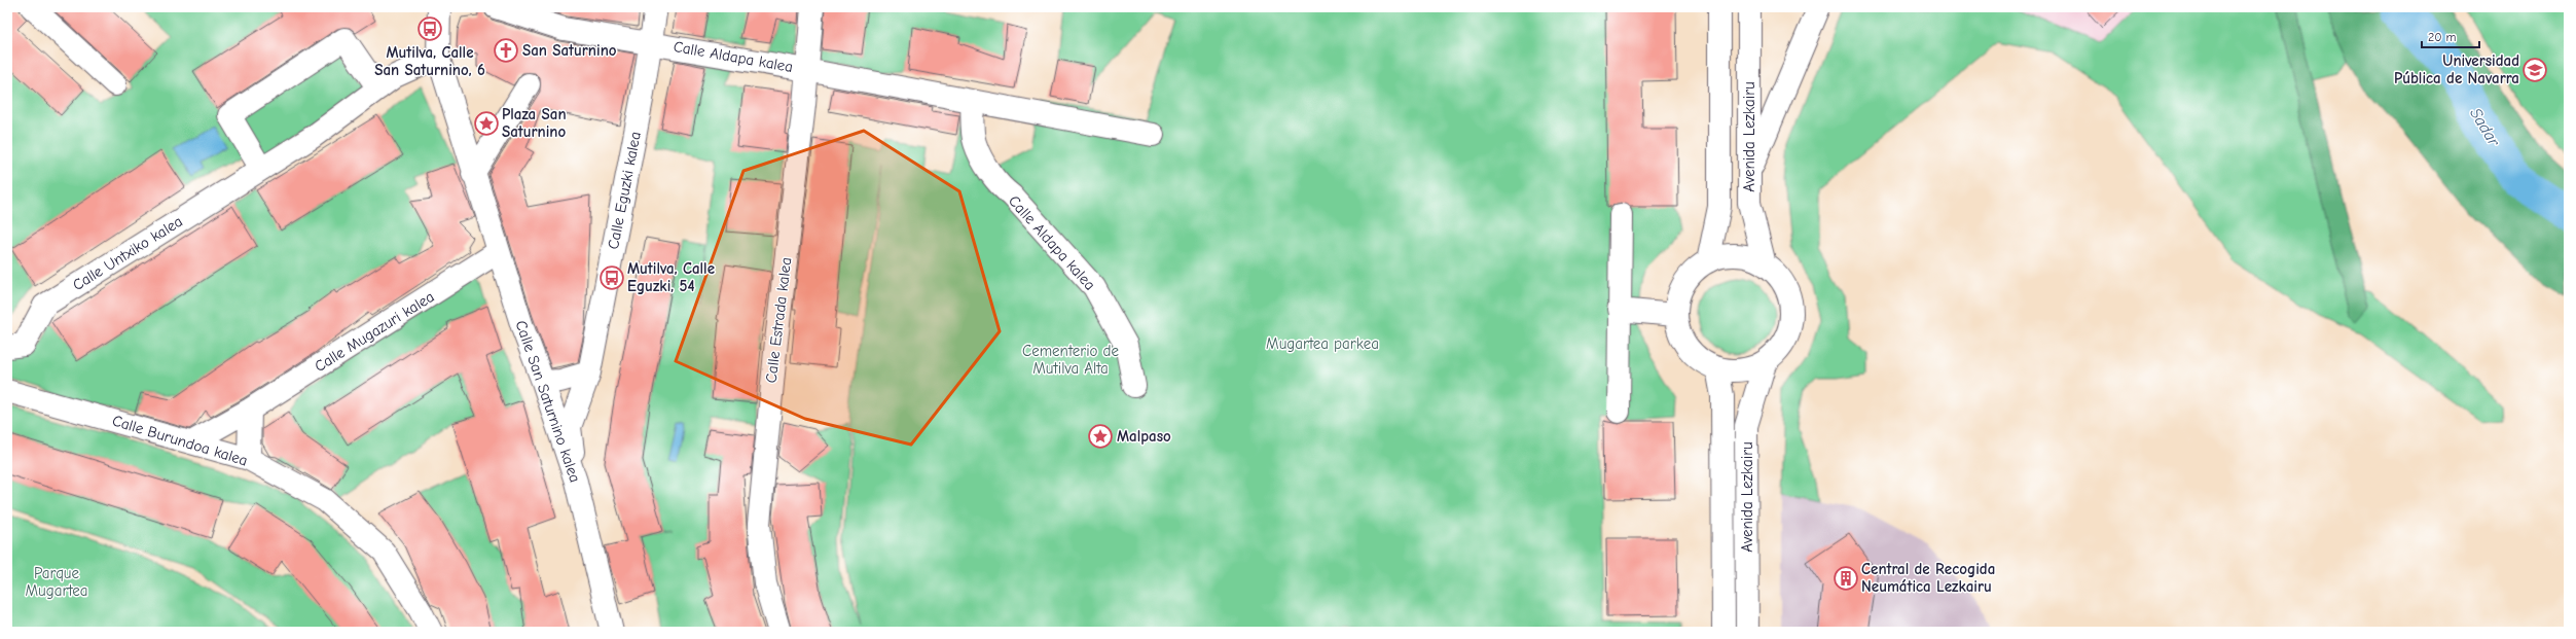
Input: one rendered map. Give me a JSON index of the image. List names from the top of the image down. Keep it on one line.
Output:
{"streets":{"street":["Calle Aldapa kalea","Avenida Lezkairu","Calle Eguzki kalea","Calle Untxiko kalea","Calle Estrada kalea","Calle Mugazuri kalea","Calle San Saturnino kalea","Calle Burundoa kalea"]},"crossings":[["Calle Aldapa kalea","Calle Eguzki kalea"],["Calle Aldapa kalea","Calle Estrada kalea"],["Calle Eguzki kalea","Calle San Saturnino kalea"],["Calle Untxiko kalea","Calle San Saturnino kalea"],["Calle Mugazuri kalea","Calle San Saturnino kalea"],["Calle Mugazuri kalea","Calle Burundoa kalea"]],"water":["Sadar"],"parks":["Mugartea parkea","Cementerio de Mutilva Alta","Parque Mugartea"],"places":{"bus stop":["Mutilva, Calle San Saturnino, 6","Mutilva, Calle Eguzki, 54"],"church":["San Saturnino"],"school or university":["Universidad Pública de Navarra"],"place":["Plaza San Saturnino","Malpaso"],"building":["Central de Recogida Neumática Lezkairu"]},"scale_bar":"20 m"}
